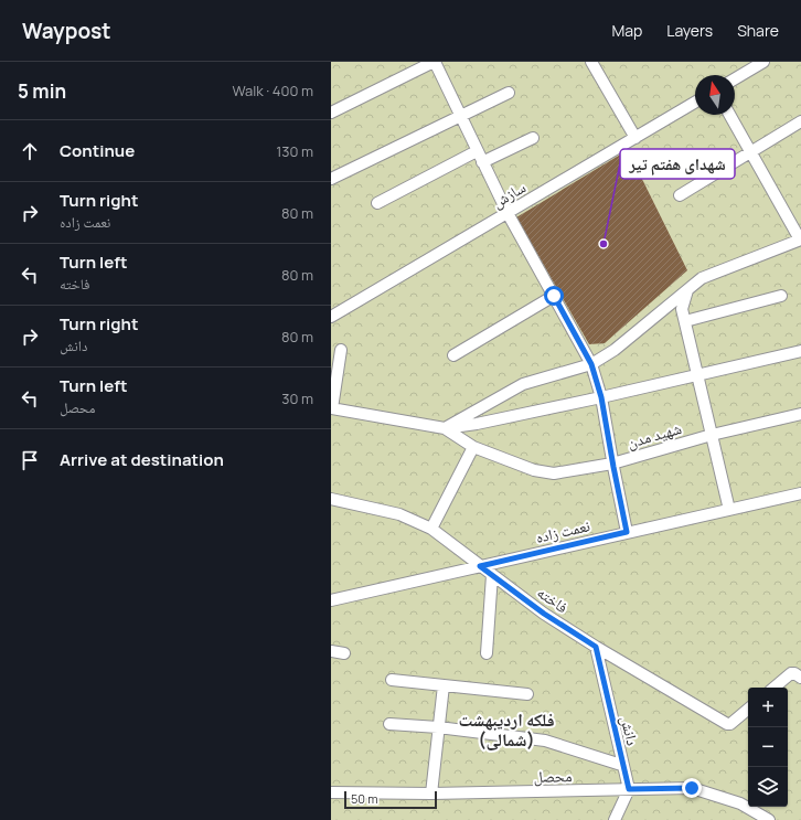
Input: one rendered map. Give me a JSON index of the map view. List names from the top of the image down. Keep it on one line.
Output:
{"streets":{"street":["سازش","شهید مدن","نعمت زاده","فاخته","دانش","محصل"]},"crossings":[["نعمت زاده","فاخته"],["فاخته","دانش"],["دانش","محصل"]],"districts":["فلکه اردیبهشت (شمالی)"],"places":["شهدای هفتم تیر"],"scale_bar":"50 m","north":"top","page":{"header":"Waypost","nav":["Map","Layers","Share"],"heading":["5 min","Walk · 400 m"],"list":[["Continue","130 m"],["Turn right","نعمت زاده","80 m"],["Turn left","فاخته","80 m"],["Turn right","دانش","80 m"],["Turn left","محصل","30 m"],"Arrive at destination"],"map_buttons":["+","−"],"scale":"50 m"}}
